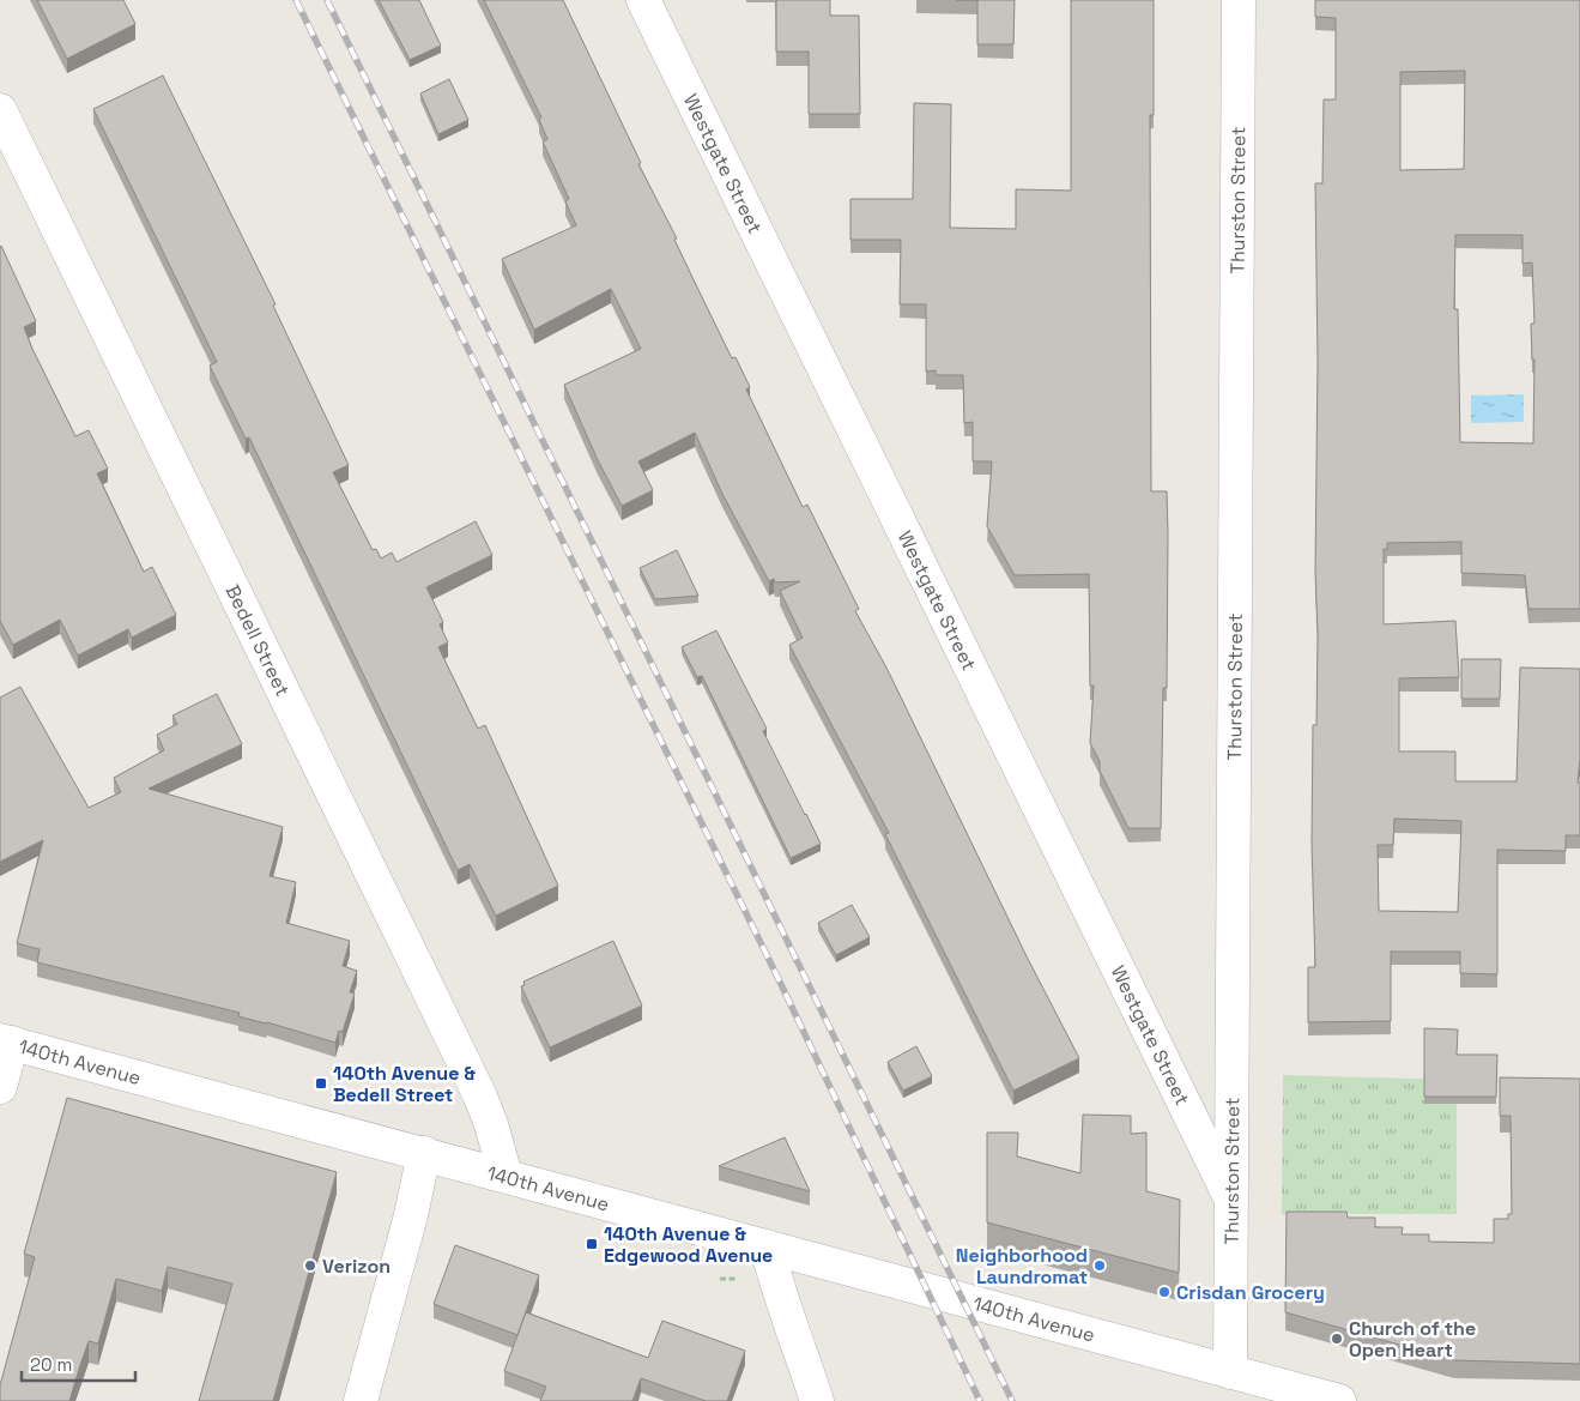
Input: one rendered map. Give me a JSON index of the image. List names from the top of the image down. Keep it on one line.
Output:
{"streets":{"street":["Westgate Street","Thurston Street","Bedell Street","140th Avenue"]},"crossings":[["Westgate Street","Thurston Street"],["Thurston Street","140th Avenue"],["Bedell Street","140th Avenue"]],"places":{"transit":["140th Avenue & Bedell Street","140th Avenue & Edgewood Avenue"],"other":["Verizon","Neighborhood Laundromat","Crisdan Grocery","Church of the Open Heart"]},"scale_bar":"20 m"}
